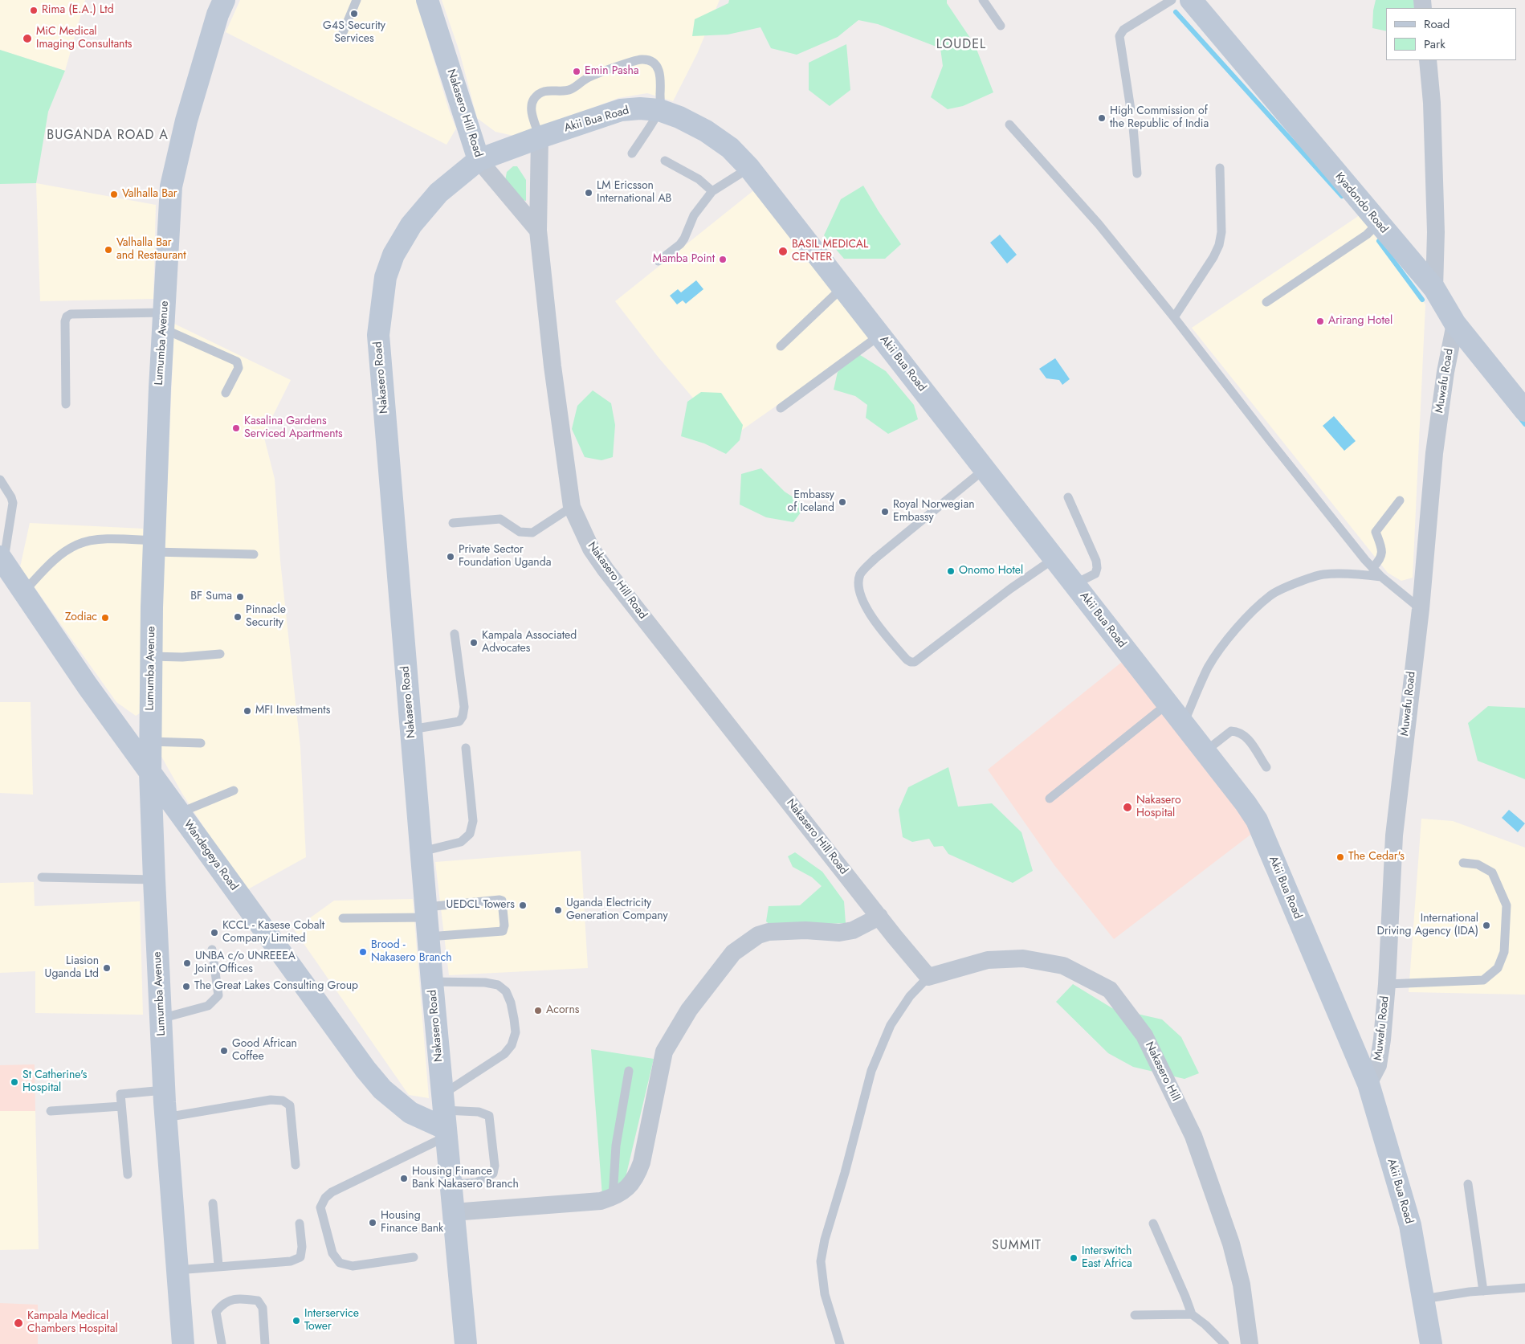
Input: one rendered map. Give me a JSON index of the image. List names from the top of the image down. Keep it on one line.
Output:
{"streets":{"street":["Nakasero Hill Road","Akii Bua Road","Kyadondo Road","Lumumba Avenue","Nakasero Road","Muwafu Road","Wandegeya Road","Nakasero Hill"]},"crossings":[["Nakasero Hill Road","Nakasero Road"],["Nakasero Hill Road","Nakasero Hill"],["Akii Bua Road","Nakasero Road"],["Akii Bua Road","Muwafu Road"],["Kyadondo Road","Muwafu Road"],["Lumumba Avenue","Wandegeya Road"],["Nakasero Road","Wandegeya Road"]],"districts":["LOUDEL","BUGANDA ROAD A","SUMMIT"],"places":["Rima (E.A.) Ltd","G4S Security Services","MiC Medical Imaging Consultants","Emin Pasha","High Commission of the Republic of India","LM Ericsson International AB","Valhalla Bar","Valhalla Bar and Restaurant","BASIL MEDICAL CENTER","Mamba Point","Arirang Hotel","Kasalina Gardens Serviced Apartments","Embassy of Iceland","Royal Norwegian Embassy","Private Sector Foundation Uganda","Onomo Hotel","BF Suma","Pinnacle Security","Zodiac","Kampala Associated Advocates","MFI Investments","Nakasero Hospital","The Cedar's","UEDCL Towers","Uganda Electricity Generation Company","International Driving Agency (IDA)","KCCL - Kasese Cobalt Company Limited","Brood - Nakasero Branch","UNBA c/o UNREEEA Joint Offices","Liasion Uganda Ltd","The Great Lakes Consulting Group","Acorns","Good African Coffee","St Catherine's Hospital","Housing Finance Bank Nakasero Branch","Housing Finance Bank","Interswitch East Africa","Interservice Tower","Kampala Medical Chambers Hospital"],"legend":["Road","Park"]}
